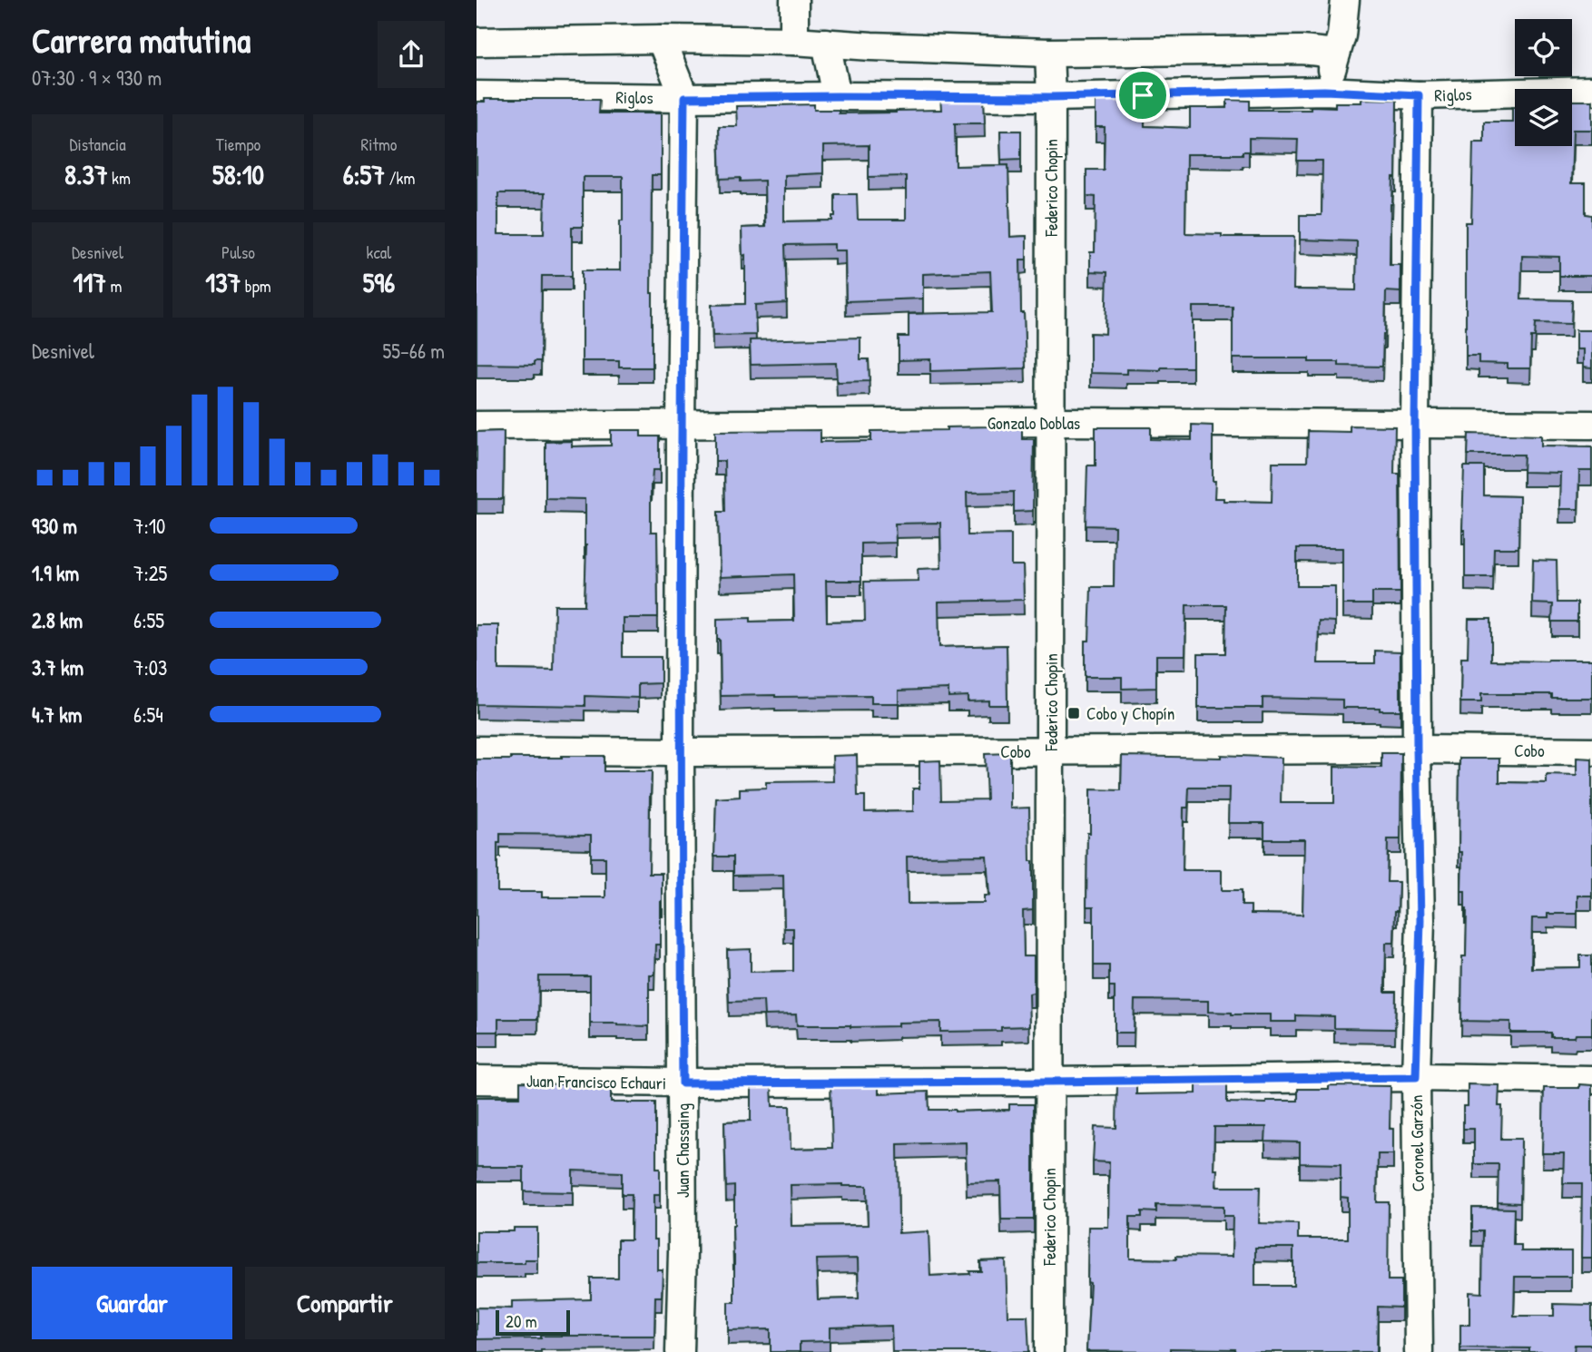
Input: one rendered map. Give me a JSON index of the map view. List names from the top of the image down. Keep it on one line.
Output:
{"streets":{"street":["Riglos","Federico Chopin","Gonzalo Doblas","Cobo","Juan Francisco Echauri","Coronel Garzón","Juan Chassaing"]},"crossings":[["Riglos","Federico Chopin"],["Riglos","Coronel Garzón"],["Riglos","Juan Chassaing"],["Federico Chopin","Gonzalo Doblas"],["Federico Chopin","Cobo"],["Federico Chopin","Juan Francisco Echauri"],["Gonzalo Doblas","Coronel Garzón"],["Gonzalo Doblas","Juan Chassaing"],["Cobo","Coronel Garzón"],["Cobo","Juan Chassaing"],["Juan Francisco Echauri","Coronel Garzón"],["Juan Francisco Echauri","Juan Chassaing"]],"places":{"transit":["Cobo y Chopín"]},"scale_bar":"20 m","page":{"heading":["Carrera matutina","07:30 · 9 × 930 m"],"stats":[["Distancia","8.37 km"],["Tiempo","58:10"],["Ritmo","6:57 /km"],["Desnivel","117 m"],["Pulso","137 bpm"],["kcal","596"]],"chart":["Desnivel","55–66 m"],"list":[{"name":"930 m","note":"7:10"},{"name":"1.9 km","note":"7:25"},{"name":"2.8 km","note":"6:55"},{"name":"3.7 km","note":"7:03"},{"name":"4.7 km","note":"6:54"}],"buttons":["Guardar","Compartir"],"scale":"20 m"}}
